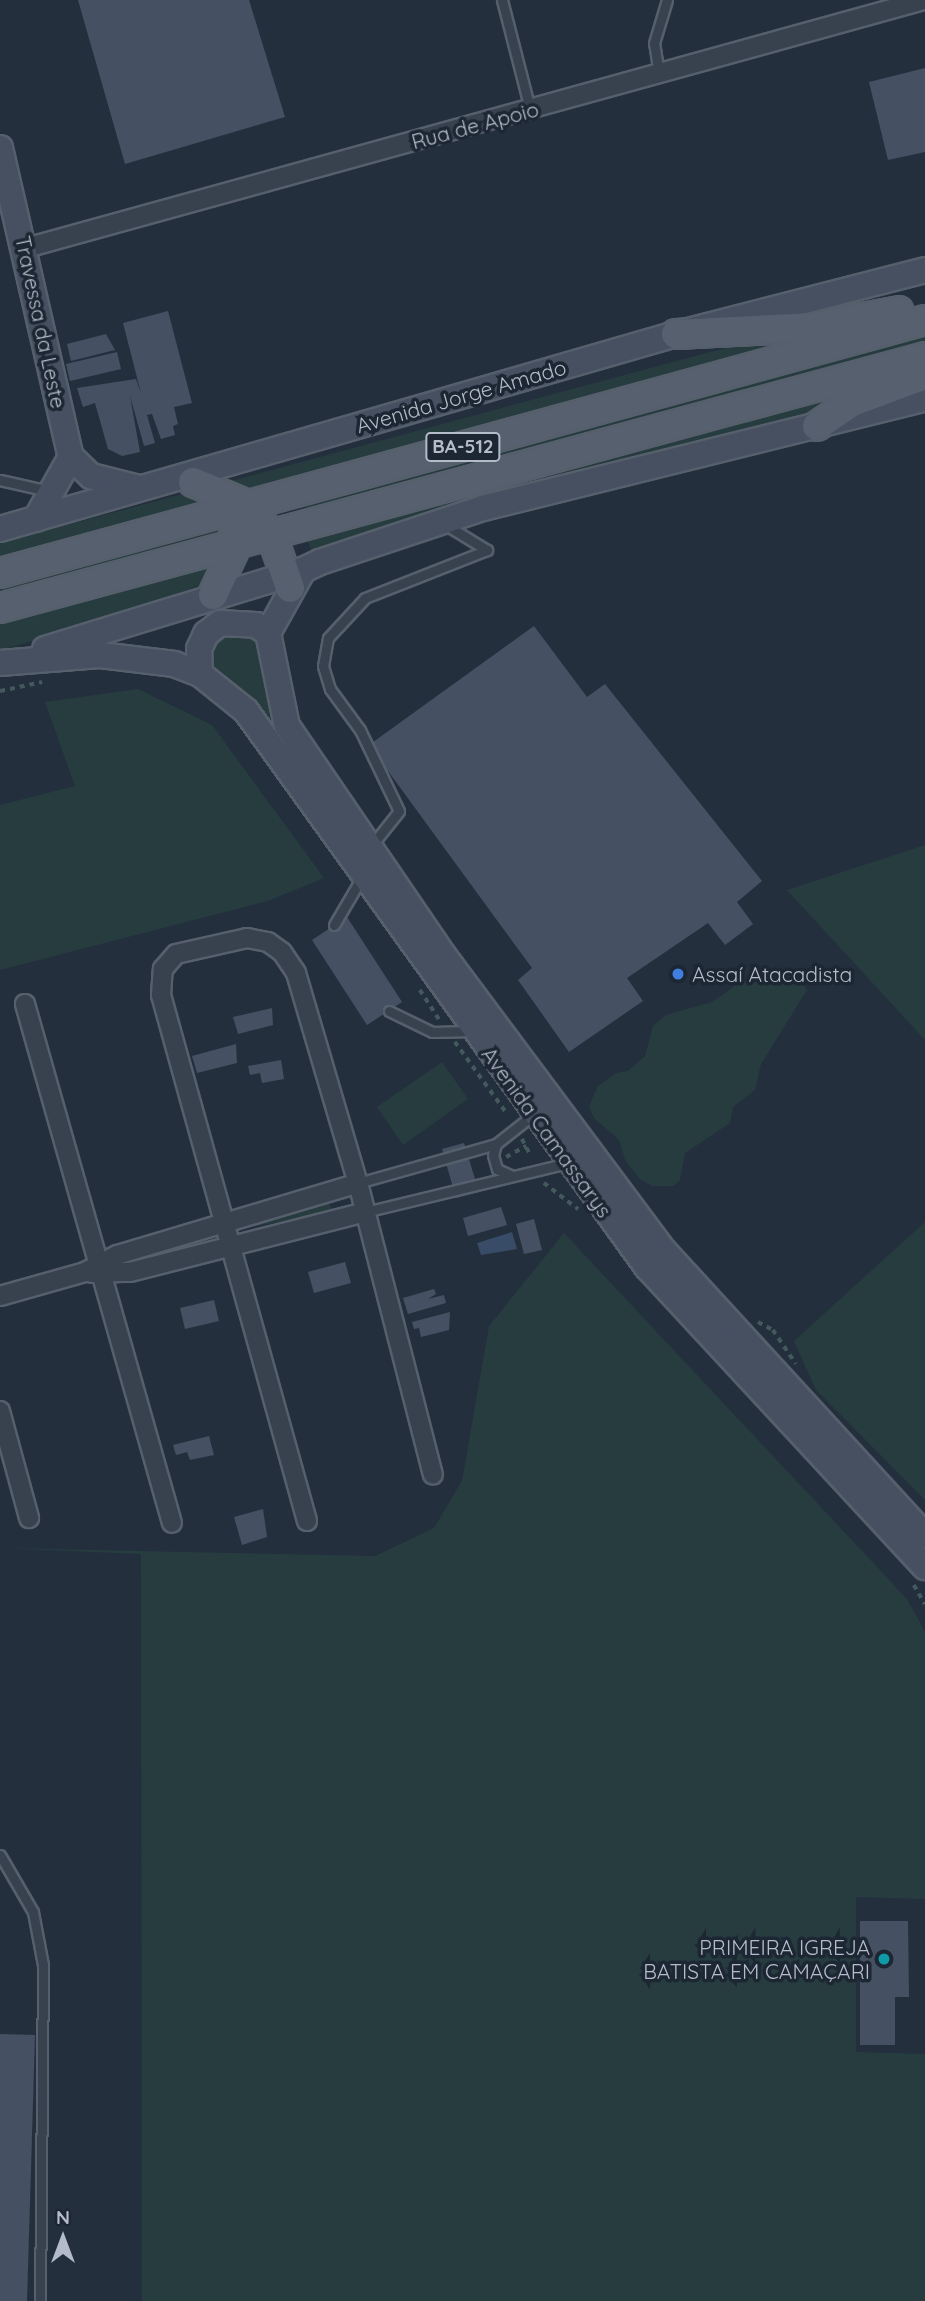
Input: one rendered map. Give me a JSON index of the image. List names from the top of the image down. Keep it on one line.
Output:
{"streets":{"main road":["BA-512"],"street":["Rua de Apoio","Travessa da Leste","Avenida Jorge Amado","Avenida Camassarys"]},"crossings":[["Rua de Apoio","Travessa da Leste"]],"places":["Assaí Atacadista","PRIMEIRA IGREJA BATISTA EM CAMAÇARI"],"north":"top"}
